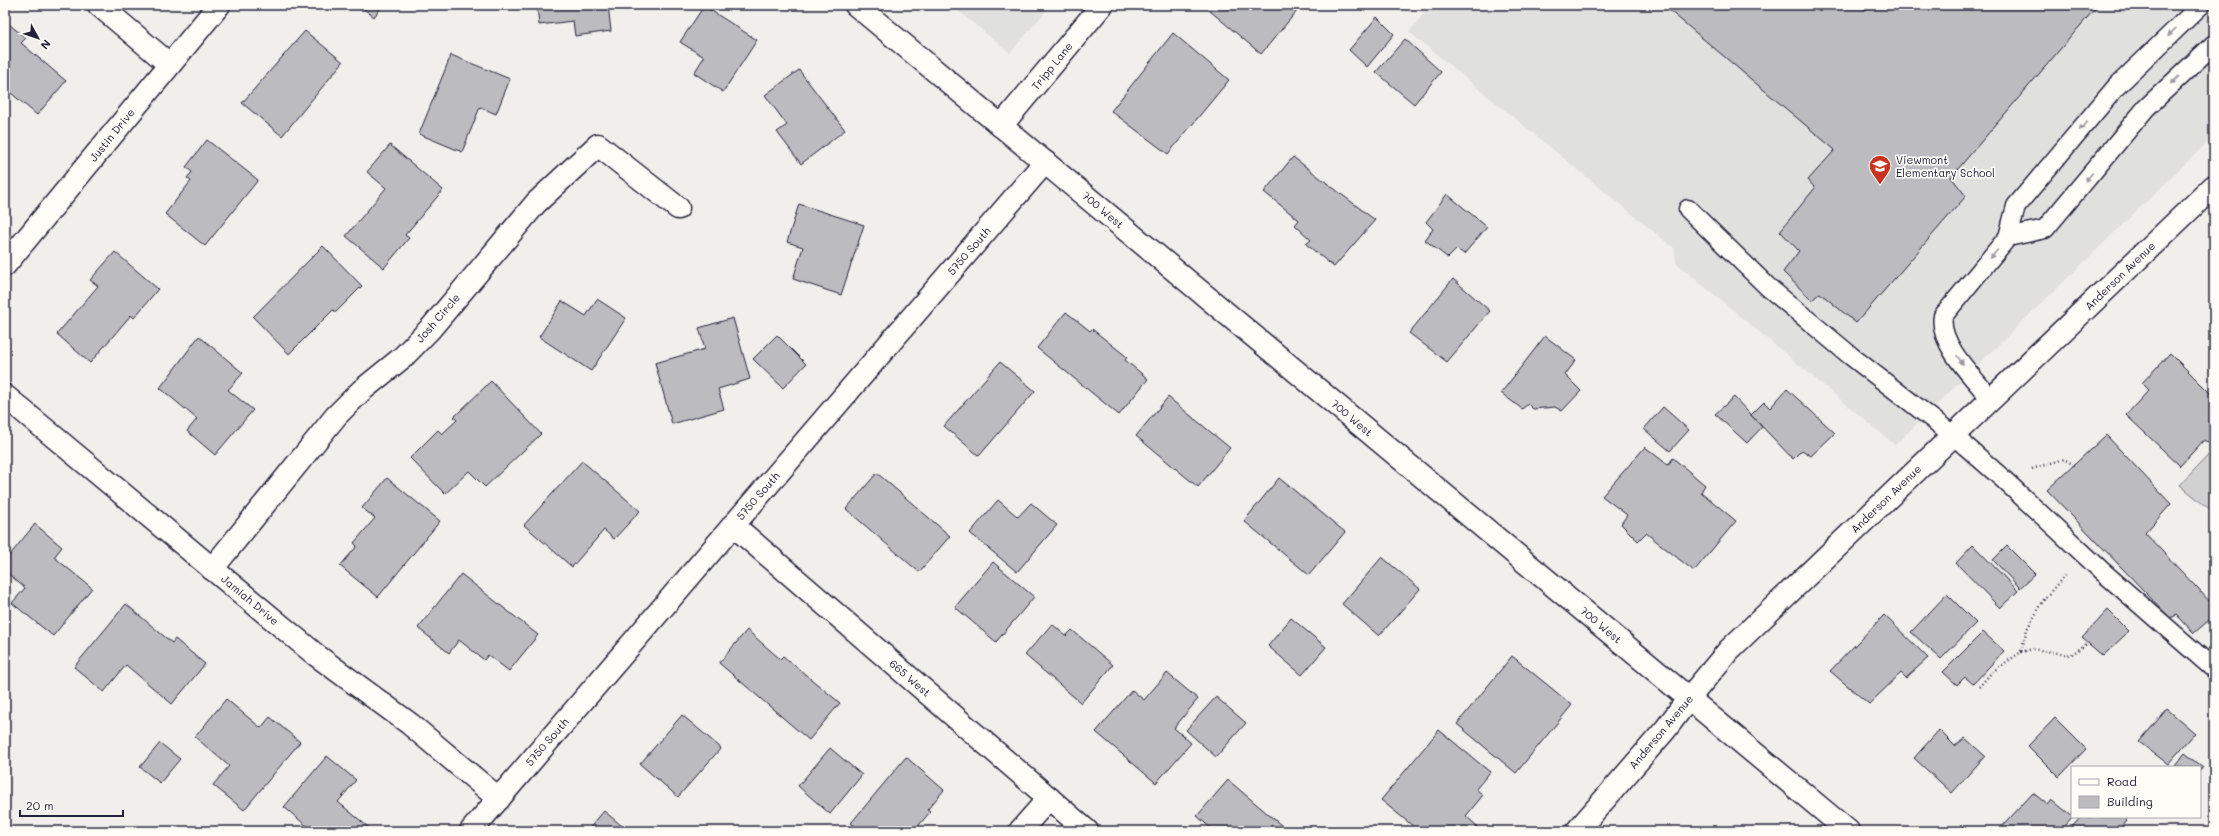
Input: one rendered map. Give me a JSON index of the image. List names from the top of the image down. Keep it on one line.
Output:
{"streets":{"street":["Tripp Lane","Justin Drive","700 West","5750 South","Anderson Avenue","Josh Circle","Jamiah Drive","665 West"]},"crossings":[["Tripp Lane","700 West"],["700 West","5750 South"],["700 West","Anderson Avenue"],["5750 South","Jamiah Drive"],["5750 South","665 West"],["Josh Circle","Jamiah Drive"]],"places":{"school or university":["Viewmont Elementary School"]},"legend":["Road","Building"],"scale_bar":"20 m","north":"bottom right"}
